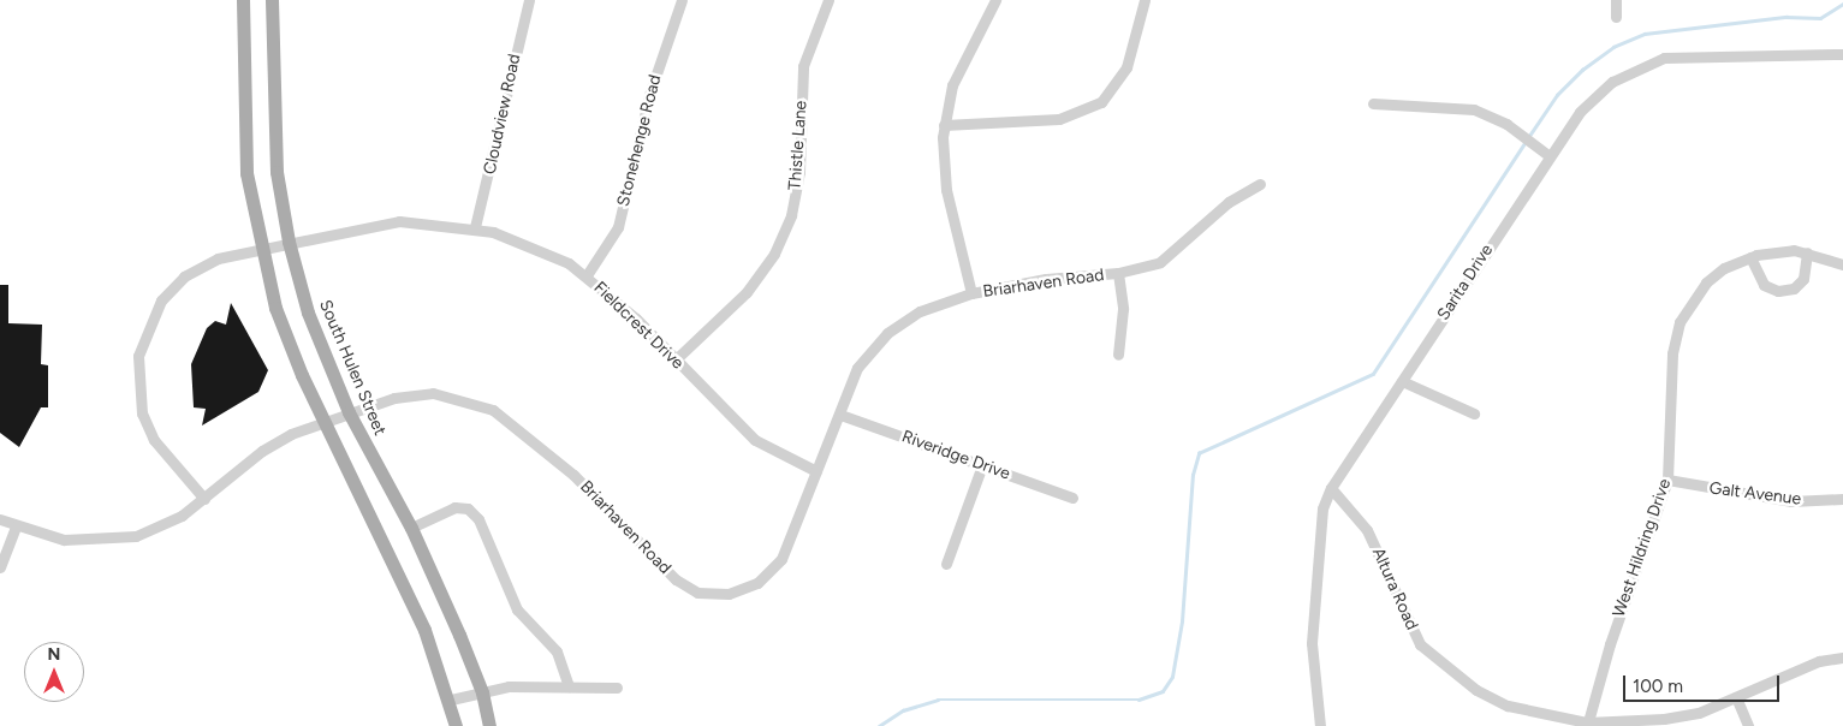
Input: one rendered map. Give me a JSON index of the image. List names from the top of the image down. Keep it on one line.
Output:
{"streets":{"main road":["South Hulen Street"],"street":["Cloudview Road","Stonehenge Road","Thistle Lane","Sarita Drive","Briarhaven Road","Fieldcrest Drive","Riveridge Drive","Galt Avenue","West Hildring Drive","Altura Road"]},"crossings":[["Cloudview Road","Fieldcrest Drive"],["Stonehenge Road","Fieldcrest Drive"],["Thistle Lane","Fieldcrest Drive"],["Sarita Drive","Altura Road"],["Briarhaven Road","Fieldcrest Drive"],["Briarhaven Road","South Hulen Street"],["Briarhaven Road","Riveridge Drive"],["Fieldcrest Drive","South Hulen Street"],["Galt Avenue","West Hildring Drive"],["West Hildring Drive","Altura Road"]],"scale_bar":"100 m","north":"top"}
